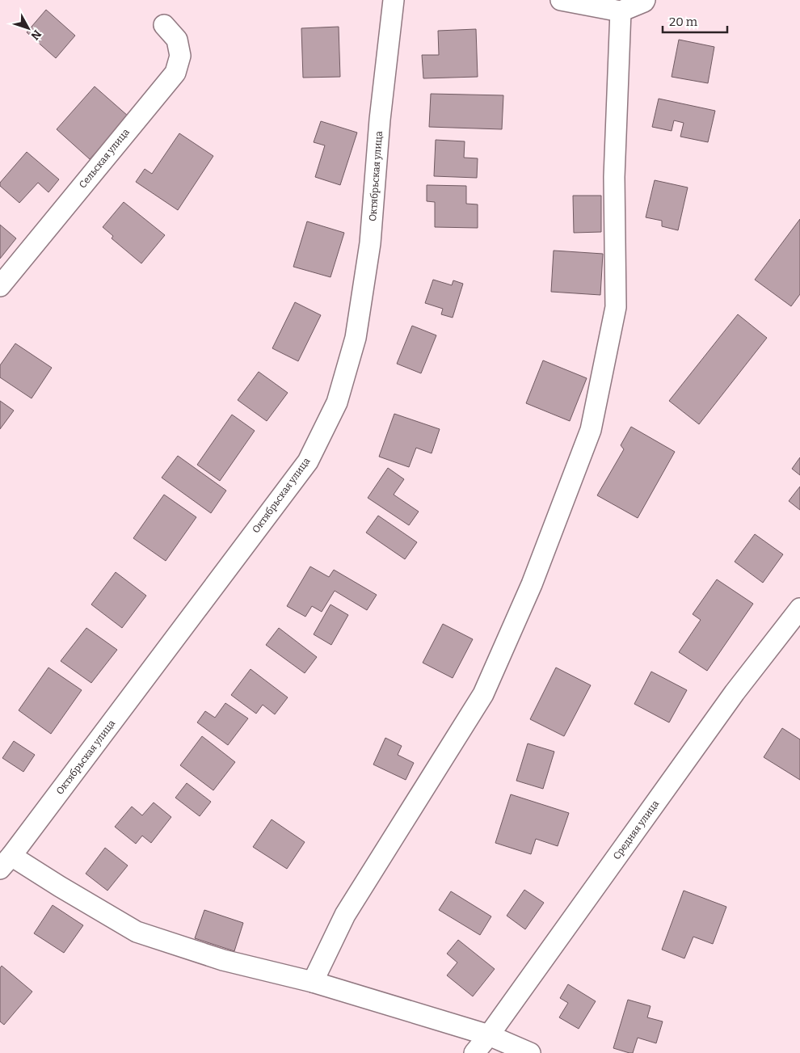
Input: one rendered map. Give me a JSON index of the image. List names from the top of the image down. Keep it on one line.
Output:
{"streets":{"street":["Сельская улица","Октябрьская улица","Средняя улица"]},"scale_bar":"20 m","north":"bottom right"}
